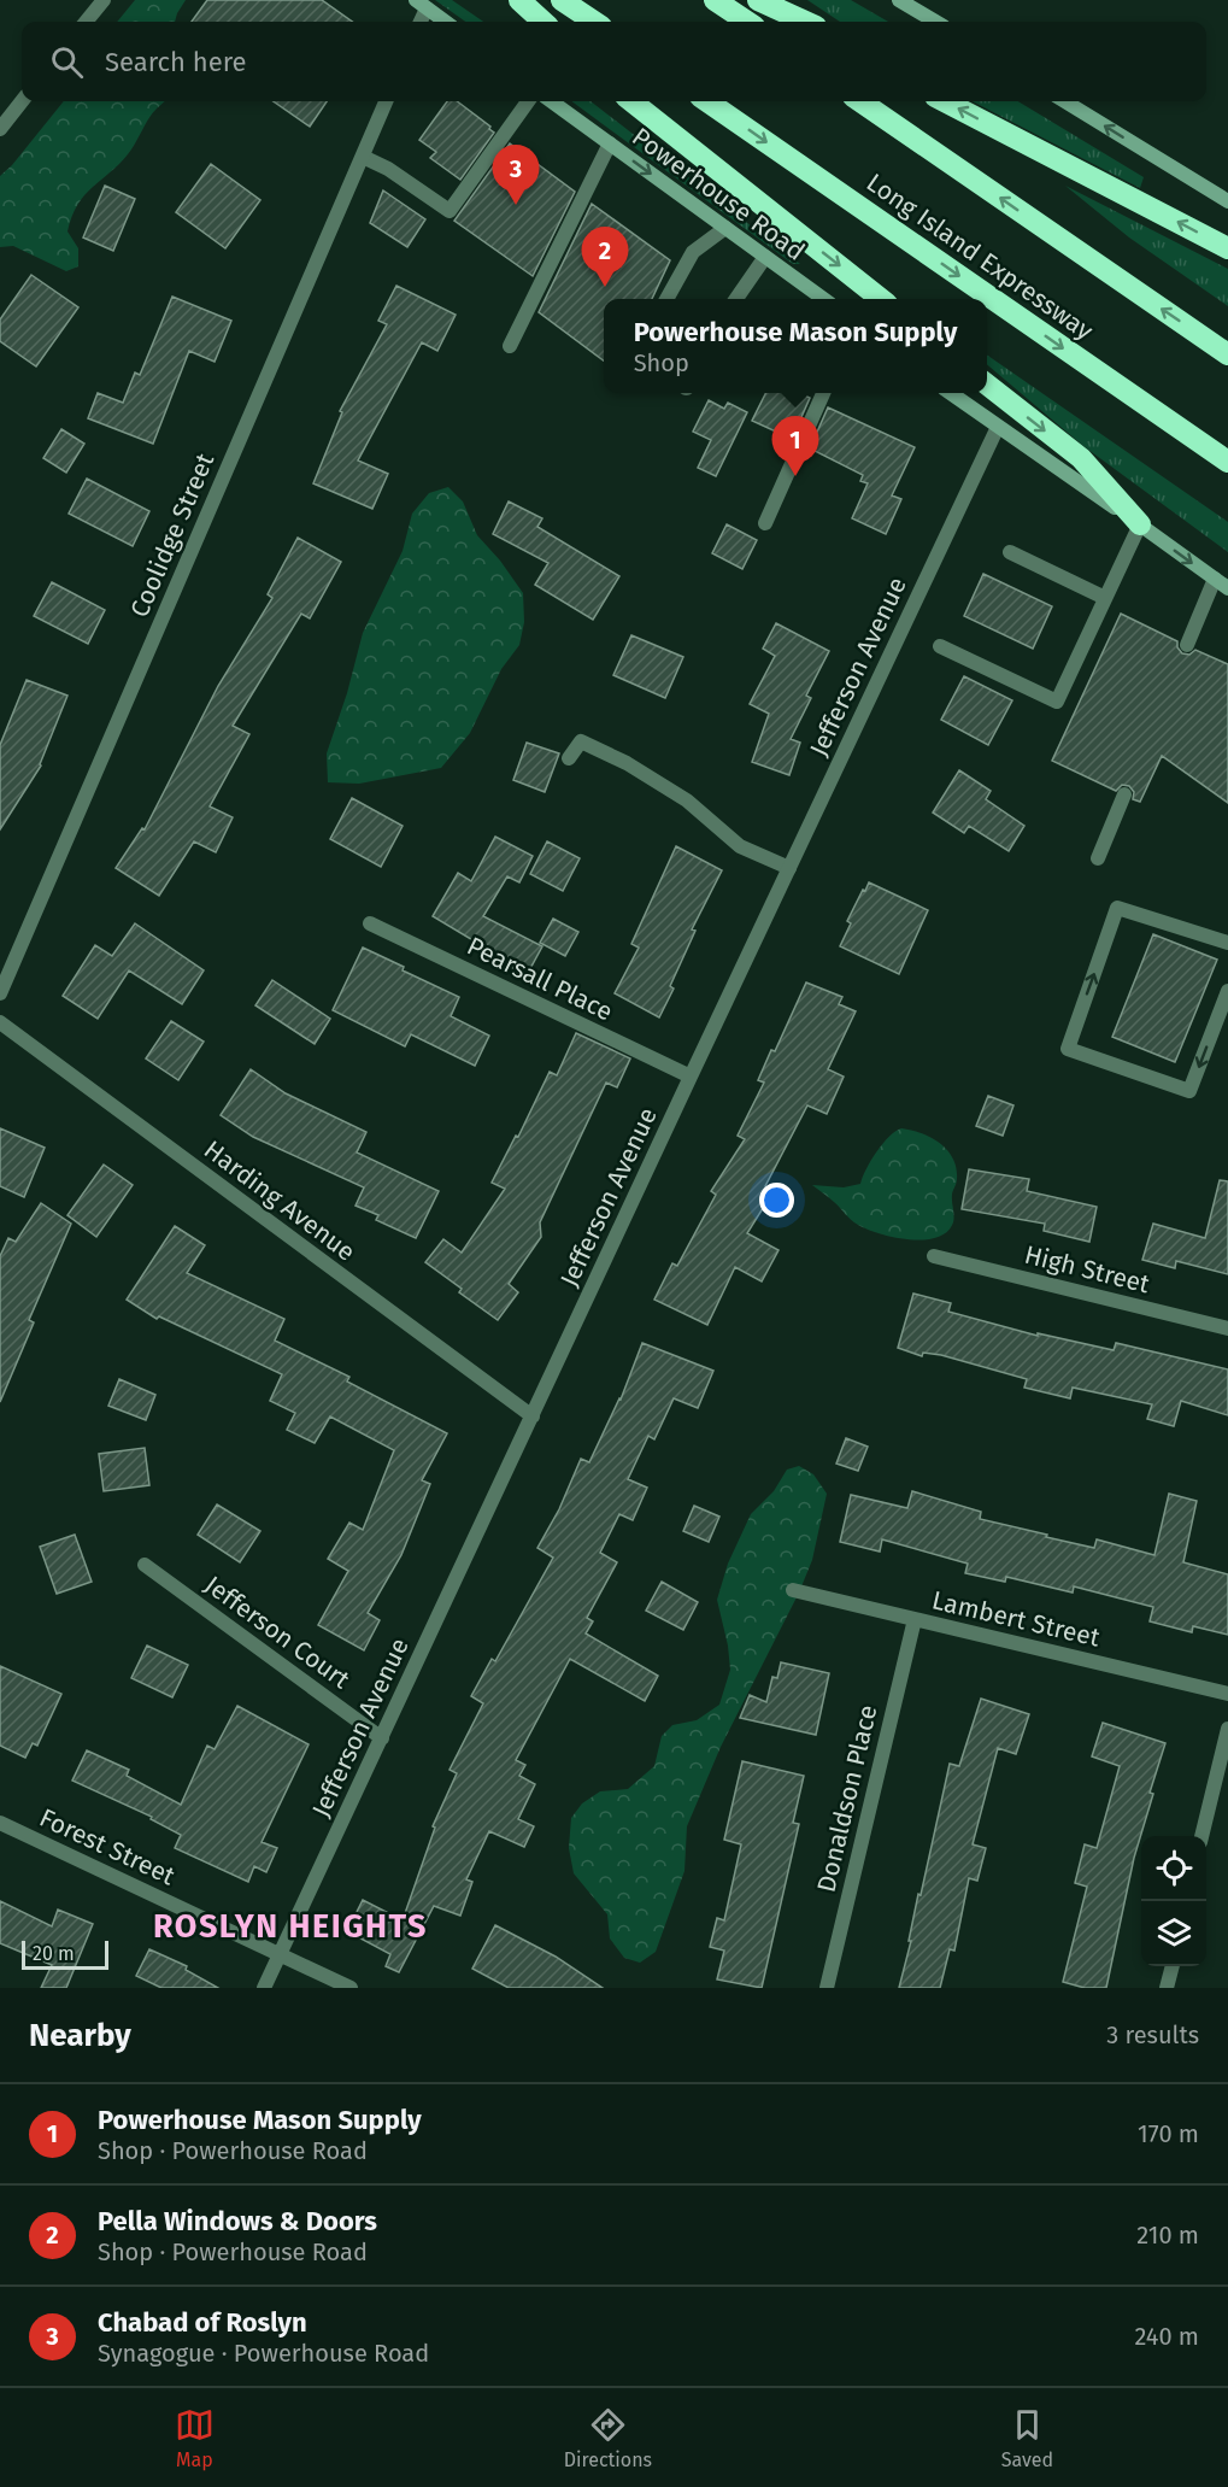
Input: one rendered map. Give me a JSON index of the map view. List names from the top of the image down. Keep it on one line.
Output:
{"streets":{"highway":["Long Island Expressway"],"main road":["Powerhouse Road"],"street":["Coolidge Street","Jefferson Avenue","Pearsall Place","Harding Avenue","High Street","Lambert Street","Jefferson Court","Donaldson Place","Forest Street"]},"crossings":[["Jefferson Avenue","Pearsall Place"],["Jefferson Avenue","Harding Avenue"],["Jefferson Avenue","Jefferson Court"],["Jefferson Avenue","Forest Street"],["Lambert Street","Donaldson Place"]],"one_way":["Powerhouse Road"],"districts":["ROSLYN HEIGHTS"],"scale_bar":"20 m","page":{"search":"Search here","pins":["3","2","1"],"popup":["Powerhouse Mason Supply","Shop"],"scale":"20 m","heading":["Nearby","3 results"],"list":[{"mark":"1","name":"Powerhouse Mason Supply","note":"Shop · Powerhouse Road","value":"170 m"},{"mark":"2","name":"Pella Windows & Doors","note":"Shop · Powerhouse Road","value":"210 m"},{"mark":"3","name":"Chabad of Roslyn","note":"Synagogue · Powerhouse Road","value":"240 m"}],"nav":["Map","Directions","Saved"]}}
